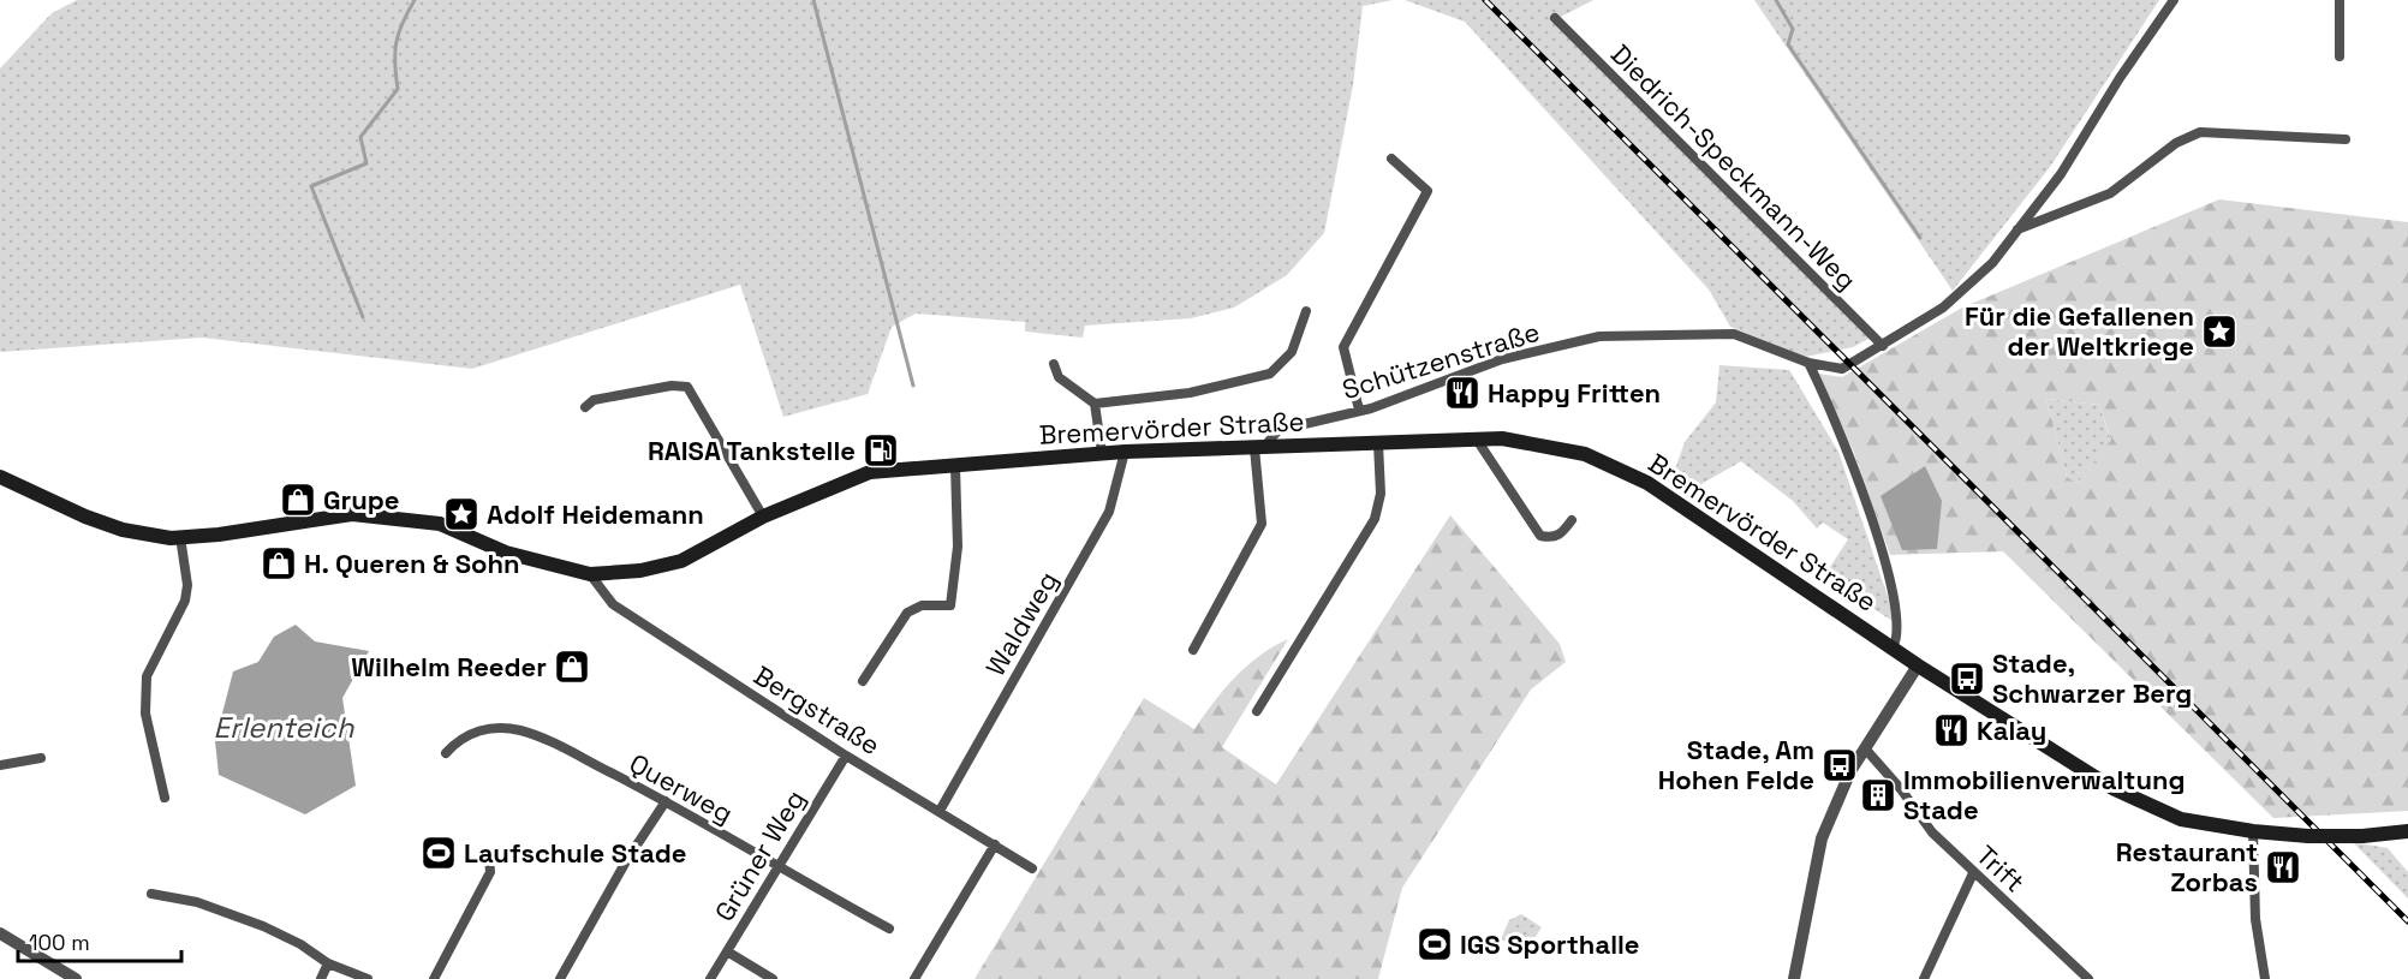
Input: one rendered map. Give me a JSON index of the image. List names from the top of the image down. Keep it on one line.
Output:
{"streets":{"main road":["Bremervörder Straße"],"street":["Diedrich-Speckmann-Weg","Schützenstraße","Waldweg","Bergstraße","Querweg","Grüner Weg","Trift"]},"crossings":[["Diedrich-Speckmann-Weg","Schützenstraße"],["Schützenstraße","Bremervörder Straße"],["Bremervörder Straße","Waldweg"],["Bremervörder Straße","Bergstraße"],["Waldweg","Bergstraße"],["Bergstraße","Grüner Weg"],["Querweg","Grüner Weg"]],"water":["Erlenteich"],"places":{"place":["Für die Gefallenen der Weltkriege","Adolf Heidemann"],"restaurant":["Happy Fritten","Kalay","Restaurant Zorbas"],"fuel station":["RAISA Tankstelle"],"shop":["Grupe","H. Queren & Sohn","Wilhelm Reeder"],"bus stop":["Stade, Schwarzer Berg","Stade, Am Hohen Felde"],"building":["Immobilienverwaltung Stade"],"sports":["Laufschule Stade","IGS Sporthalle"]},"scale_bar":"100 m"}
